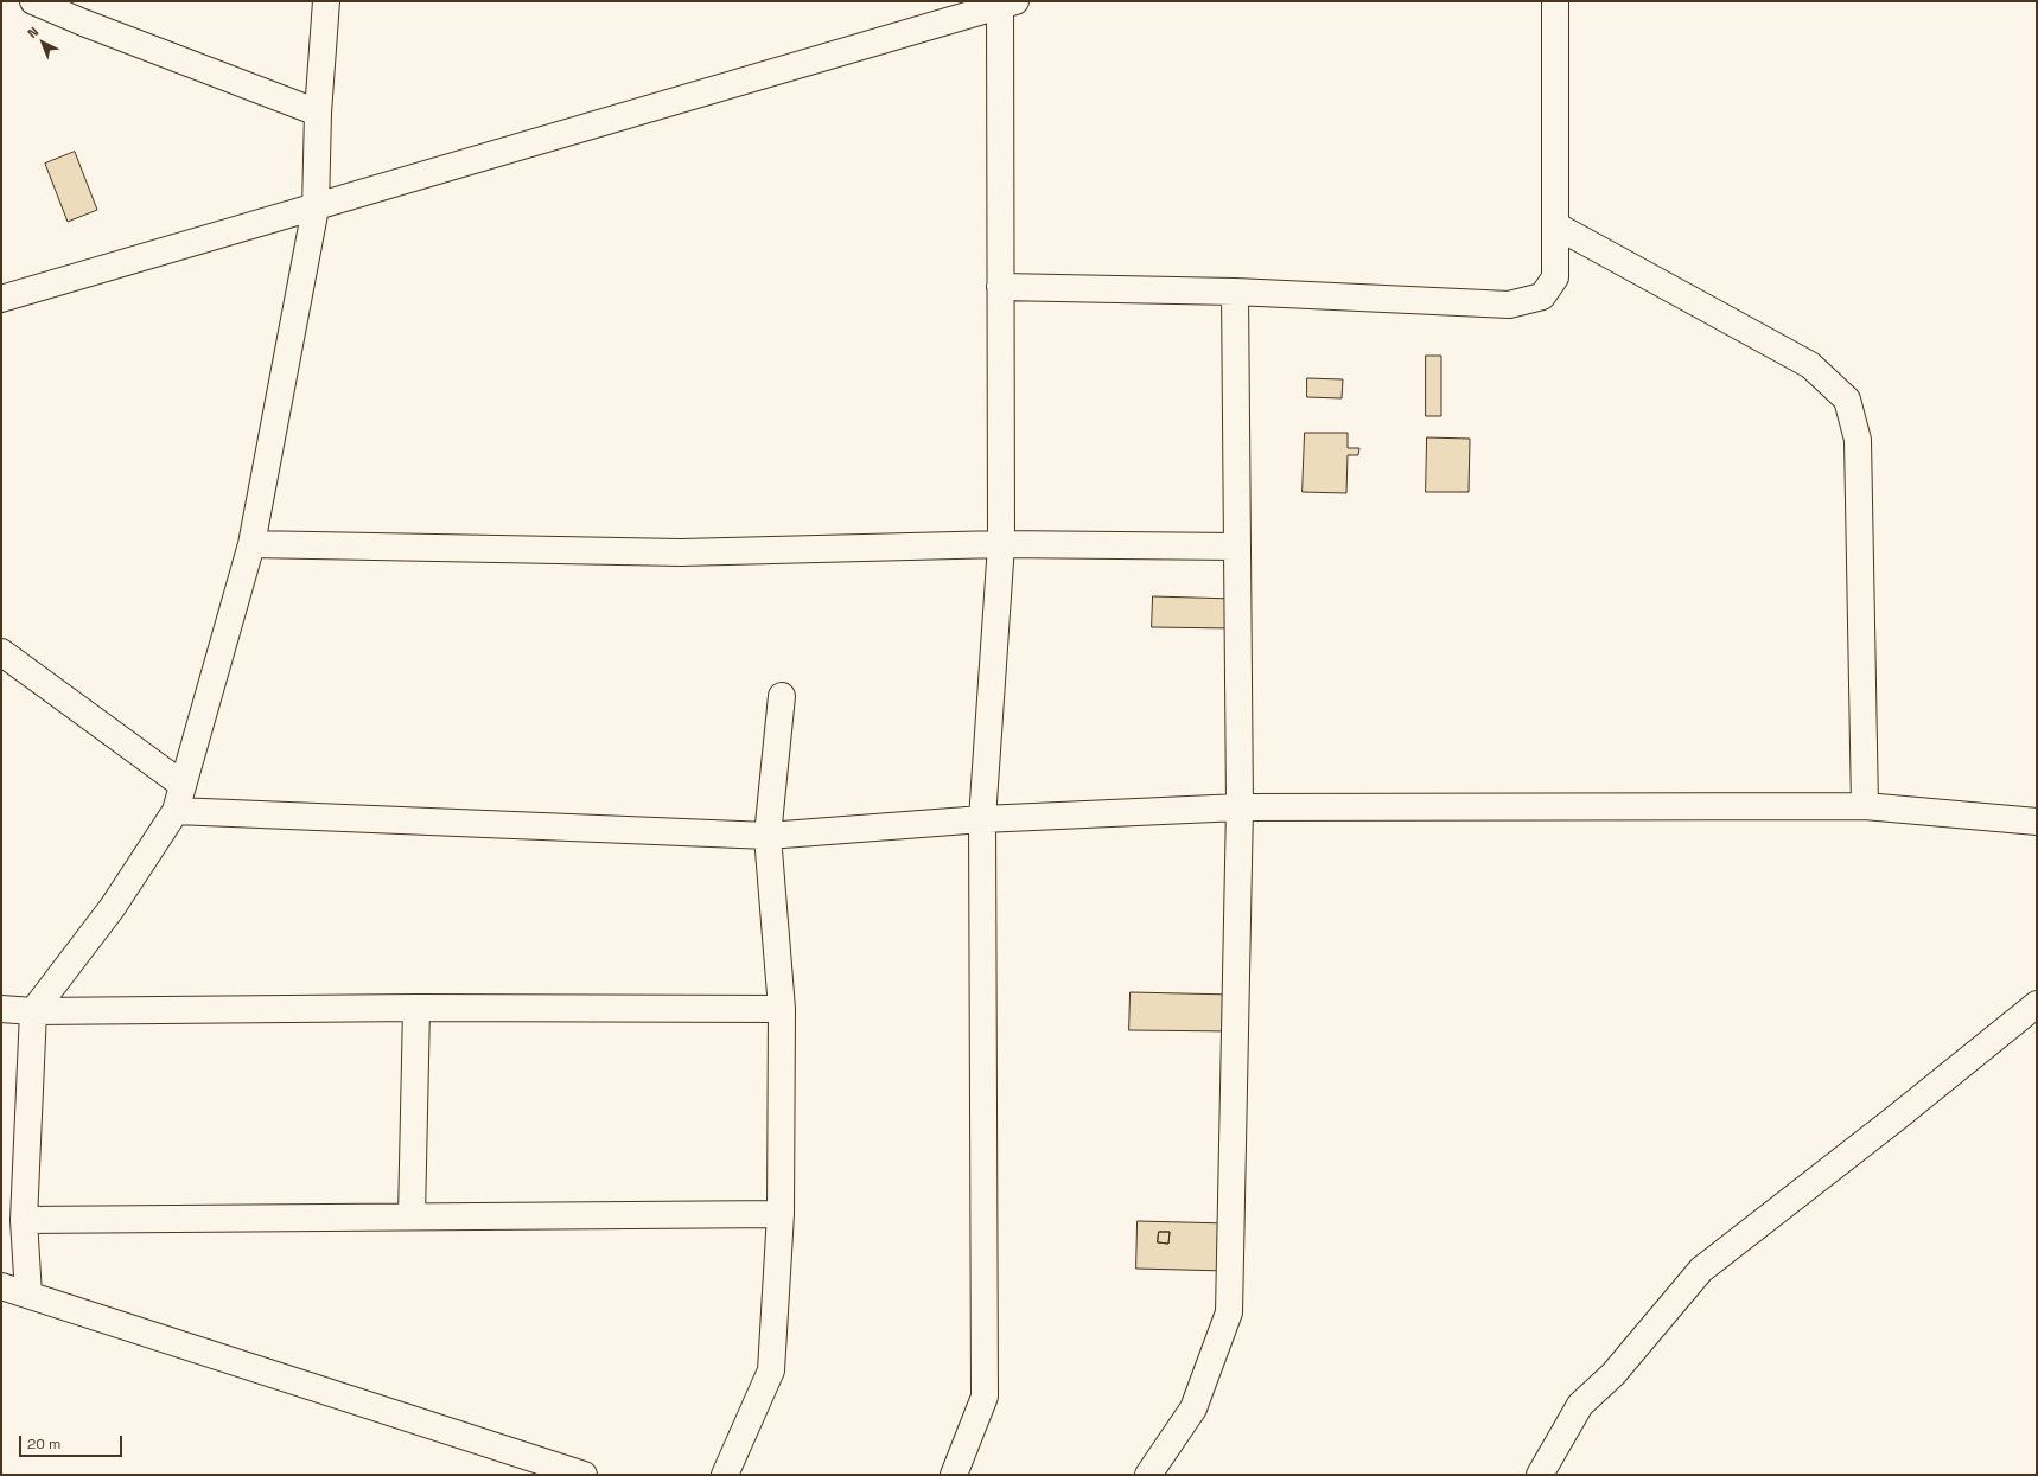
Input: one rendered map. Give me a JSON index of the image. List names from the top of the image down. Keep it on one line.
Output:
{"scale_bar":"20 m","north":"top left"}
